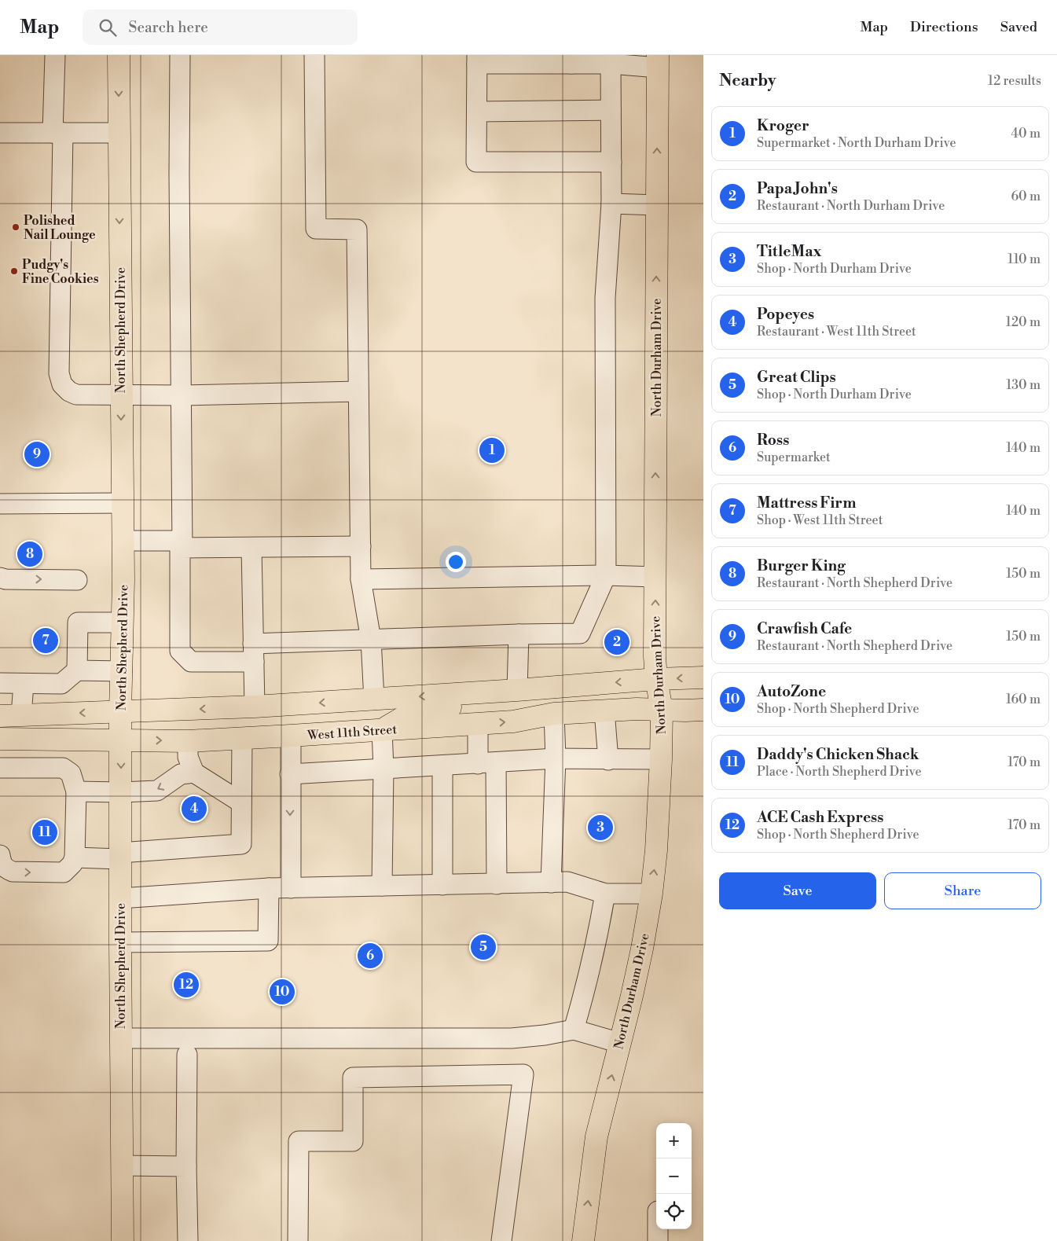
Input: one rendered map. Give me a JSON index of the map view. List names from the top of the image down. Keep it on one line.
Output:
{"streets":{"main road":["North Shepherd Drive","North Durham Drive","West 11th Street"]},"crossings":[["North Shepherd Drive","West 11th Street"],["North Durham Drive","West 11th Street"]],"one_way":["North Shepherd Drive","North Durham Drive"],"places":["Polished Nail Lounge","Pudgy's Fine Cookies"],"page":{"header":"Map","search":"Search here","nav":["Map","Directions","Saved"],"heading":["Nearby","12 results"],"list":[{"mark":"1","name":"Kroger","note":"Supermarket · North Durham Drive","value":"40 m"},{"mark":"2","name":"Papa John's","note":"Restaurant · North Durham Drive","value":"60 m"},{"mark":"3","name":"TitleMax","note":"Shop · North Durham Drive","value":"110 m"},{"mark":"4","name":"Popeyes","note":"Restaurant · West 11th Street","value":"120 m"},{"mark":"5","name":"Great Clips","note":"Shop · North Durham Drive","value":"130 m"},{"mark":"6","name":"Ross","note":"Supermarket","value":"140 m"},{"mark":"7","name":"Mattress Firm","note":"Shop · West 11th Street","value":"140 m"},{"mark":"8","name":"Burger King","note":"Restaurant · North Shepherd Drive","value":"150 m"},{"mark":"9","name":"Crawfish Cafe","note":"Restaurant · North Shepherd Drive","value":"150 m"},{"mark":"10","name":"AutoZone","note":"Shop · North Shepherd Drive","value":"160 m"},{"mark":"11","name":"Daddy's Chicken Shack","note":"Place · North Shepherd Drive","value":"170 m"},{"mark":"12","name":"ACE Cash Express","note":"Shop · North Shepherd Drive","value":"170 m"}],"pins":["1","9","8","7","2","4","3","11","5","6","12","10"],"buttons":["Save","Share"],"map_buttons":["+","−"]}}
